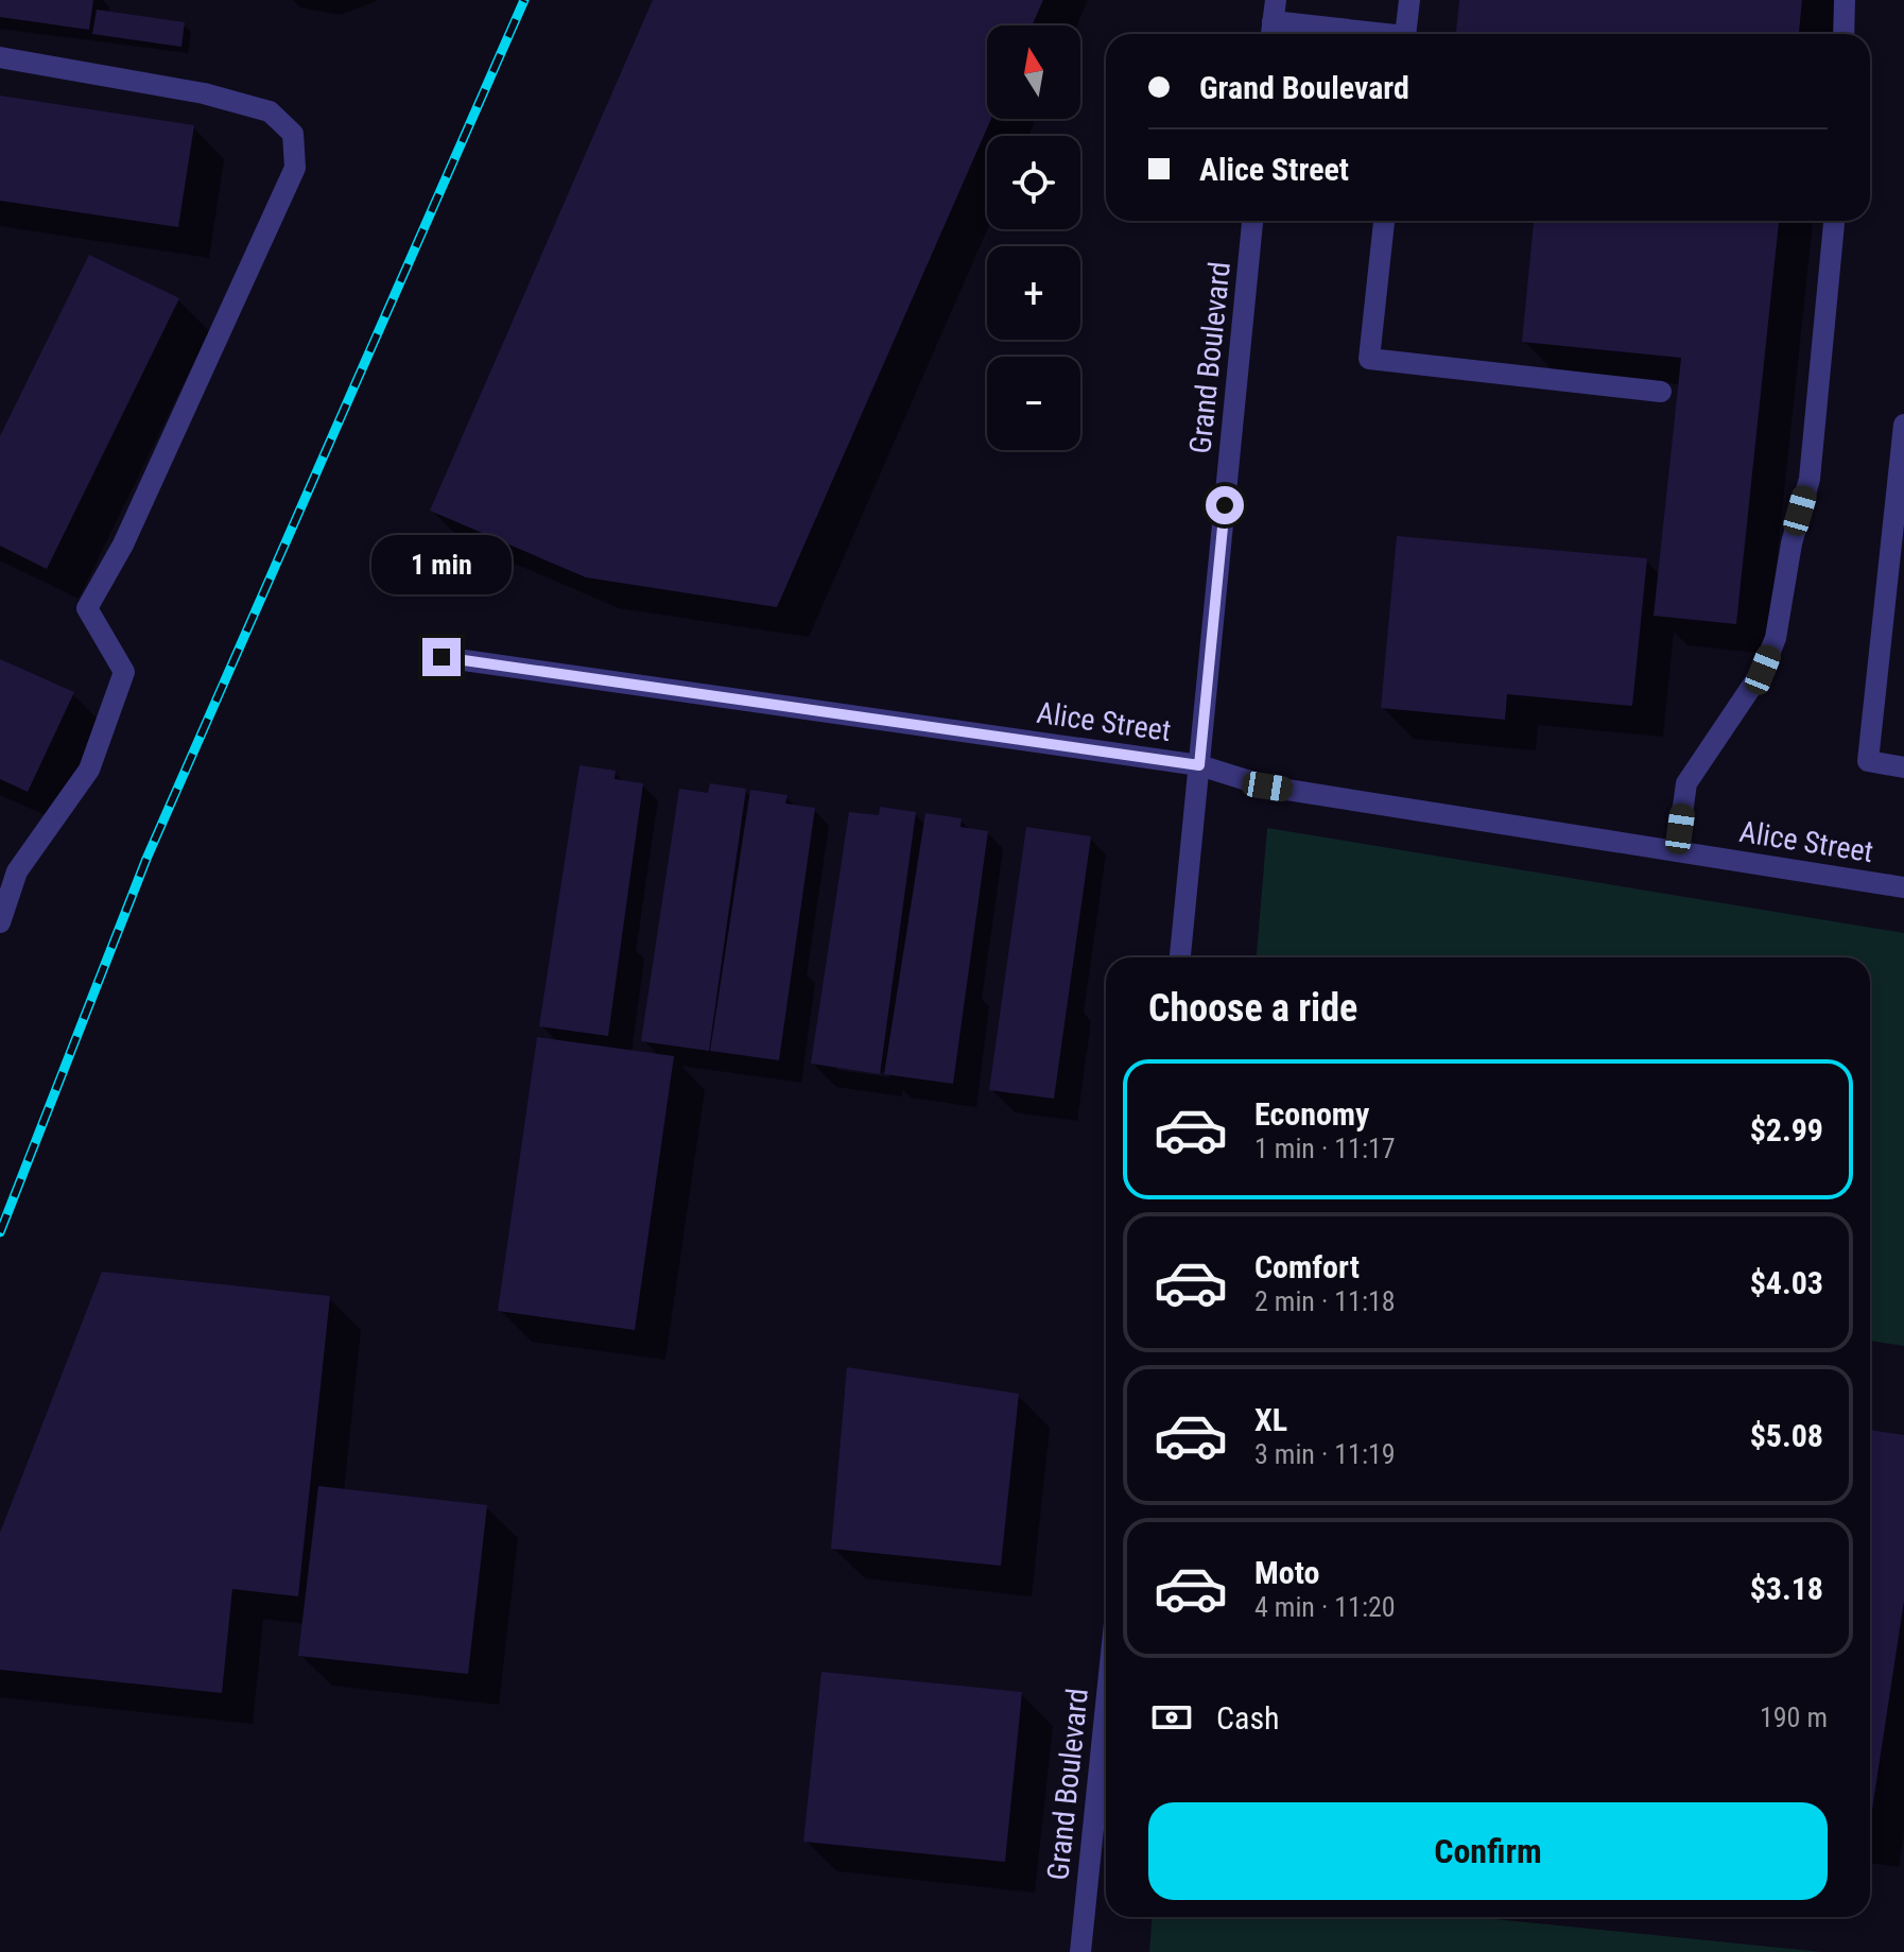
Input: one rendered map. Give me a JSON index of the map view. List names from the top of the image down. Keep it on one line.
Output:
{"streets":{"street":["Grand Boulevard","Alice Street"]},"crossings":[["Grand Boulevard","Alice Street"]],"north":"top","page":{"map_buttons":["+","−"],"banner":["Grand Boulevard","Alice Street"],"bubble":"1 min","heading":"Choose a ride","list":[{"name":"Economy","note":"1 min · 11:17","value":"$2.99"},{"name":"Comfort","note":"2 min · 11:18","value":"$4.03"},{"name":"XL","note":"3 min · 11:19","value":"$5.08"},{"name":"Moto","note":"4 min · 11:20","value":"$3.18"}],"pay":["Cash","190 m"],"buttons":"Confirm"}}
